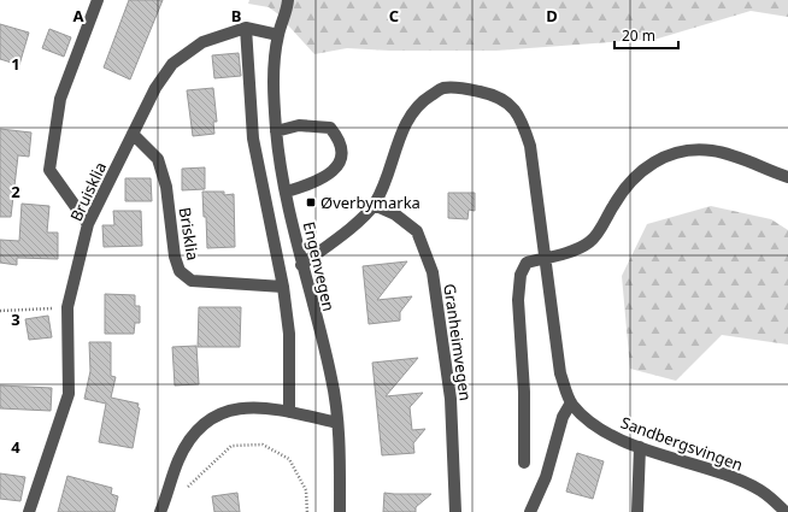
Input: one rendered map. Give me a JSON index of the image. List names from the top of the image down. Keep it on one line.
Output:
{"streets":{"street":["Bruisklia","Brisklia","Engenvegen","Granheimvegen","Sandbergsvingen"]},"crossings":[["Bruisklia","Brisklia"],["Bruisklia","Engenvegen"],["Engenvegen","Sandbergsvingen"],["Granheimvegen","Sandbergsvingen"]],"places":{"transit":["Øverbymarka"]},"scale_bar":"20 m","grid":{"columns":["A","B","C","D"],"rows":["1","2","3","4"]}}
